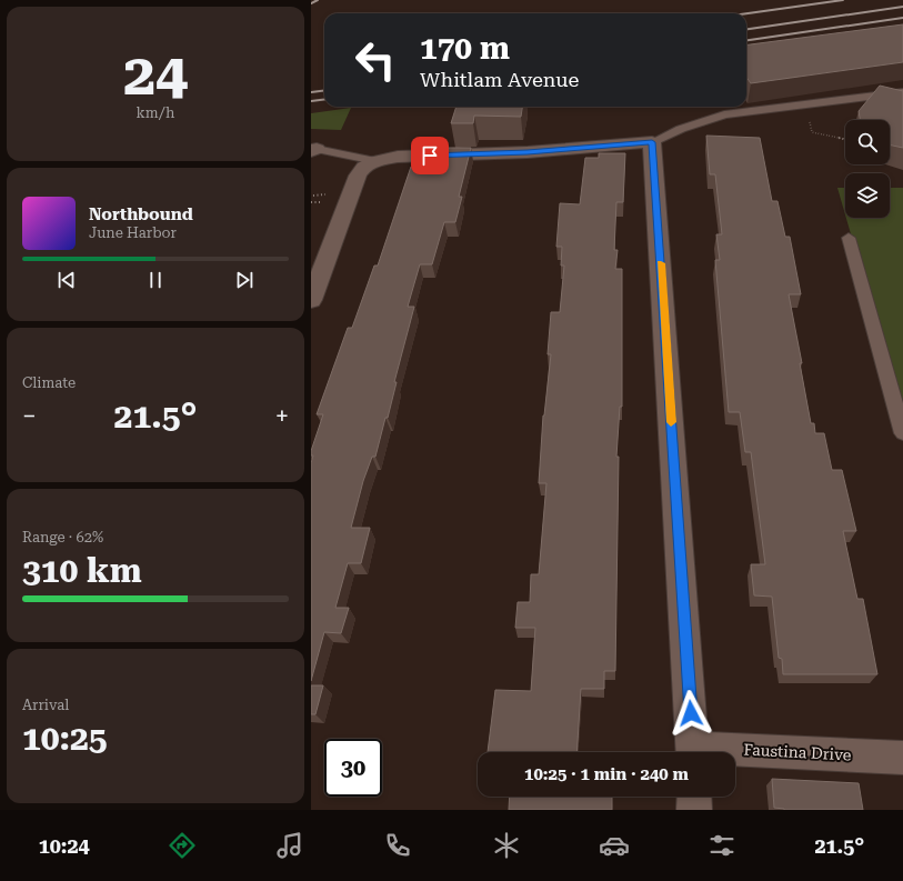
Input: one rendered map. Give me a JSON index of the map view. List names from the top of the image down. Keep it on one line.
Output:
{"streets":{"street":["Faustina Drive"]},"page":{"tile":[["24","km/h"],"Climate",["Range · 62%","310 km"],["Arrival","10:25"]],"turn":["170 m","Whitlam Avenue"],"song":["Northbound","June Harbor"],"heat":["−","21.5°","+"],"limit":"30","trip":"10:25 · 1 min · 240 m","tabs":["10:24","21.5°"]}}
